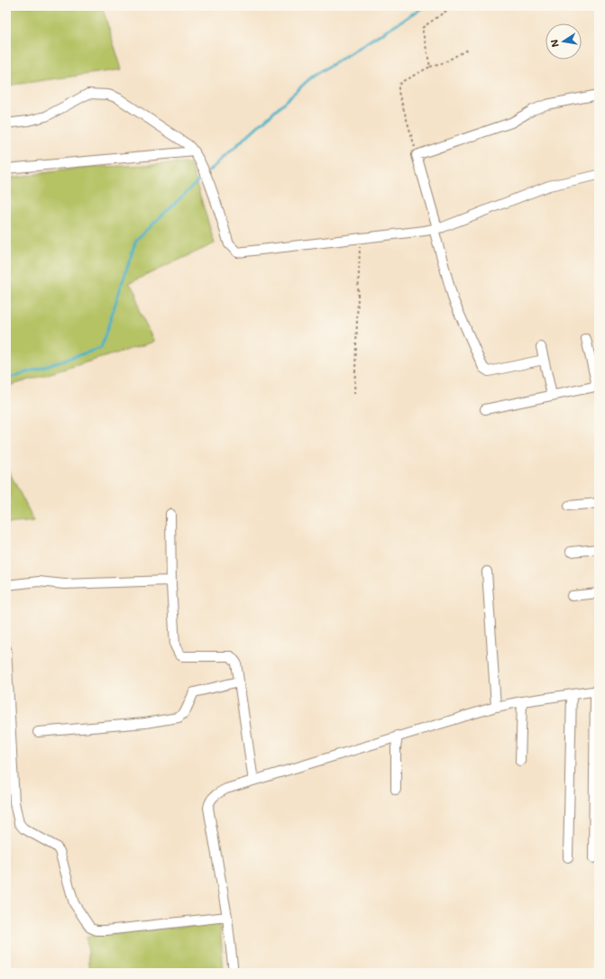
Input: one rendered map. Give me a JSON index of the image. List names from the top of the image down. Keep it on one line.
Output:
{"north":"left"}
